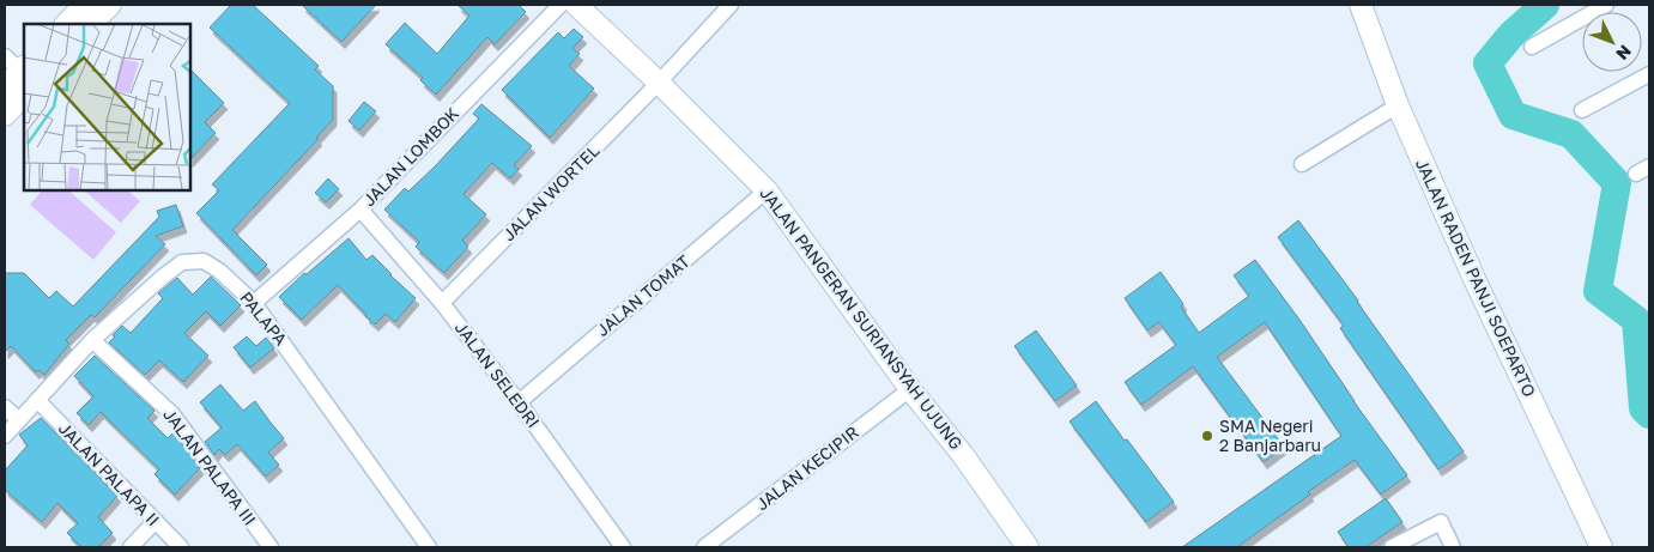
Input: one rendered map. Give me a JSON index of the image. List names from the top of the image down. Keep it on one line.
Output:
{"streets":{"main road":["JALAN RADEN PANJI SOEPARTO","JALAN PANGERAN SURIANSYAH UJUNG"],"street":["JALAN LOMBOK","JALAN WORTEL","JALAN TOMAT","PALAPA","JALAN SELEDRI","JALAN PALAPA III","JALAN KECIPIR","JALAN PALAPA II"]},"crossings":[["JALAN LOMBOK","PALAPA"],["JALAN LOMBOK","JALAN SELEDRI"],["JALAN WORTEL","JALAN PANGERAN SURIANSYAH UJUNG"],["JALAN WORTEL","JALAN SELEDRI"],["JALAN TOMAT","JALAN PANGERAN SURIANSYAH UJUNG"],["JALAN TOMAT","JALAN SELEDRI"],["PALAPA","JALAN PALAPA III"],["PALAPA","JALAN PALAPA II"],["JALAN PANGERAN SURIANSYAH UJUNG","JALAN KECIPIR"]],"places":["SMA Negeri 2 Banjarbaru"],"north":"bottom right"}
